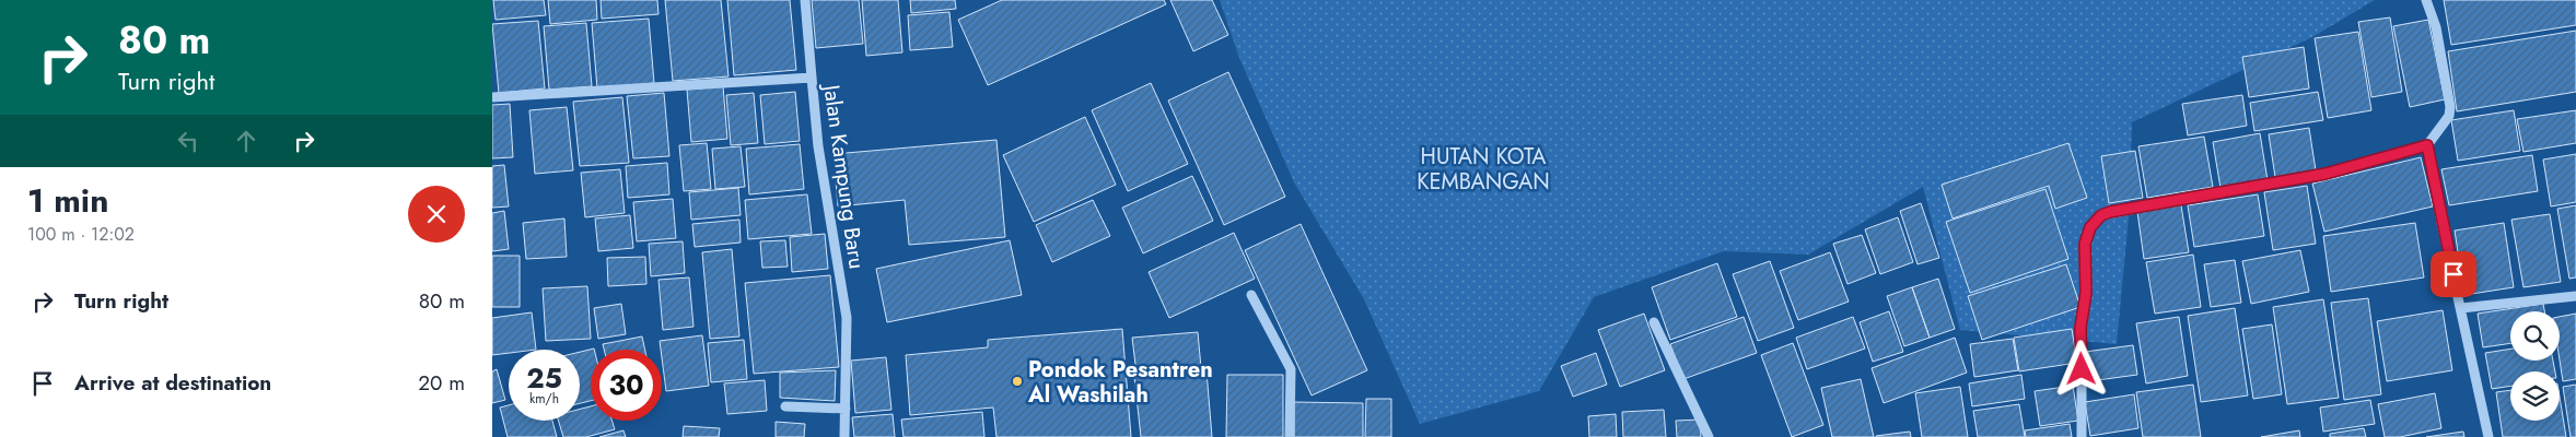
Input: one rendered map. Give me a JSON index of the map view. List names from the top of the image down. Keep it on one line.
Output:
{"streets":{"street":["Jalan Kampung Baru"]},"parks":["HUTAN KOTA KEMBANGAN"],"places":["Pondok Pesantren Al Washilah"],"page":{"turn":["80 m","Turn right"],"heading":["1 min","100 m · 12:02"],"list":[{"name":"Turn right","value":"80 m"},{"name":"Arrive at destination","value":"20 m"}],"speed":"25 km/h","limit":"30"}}
